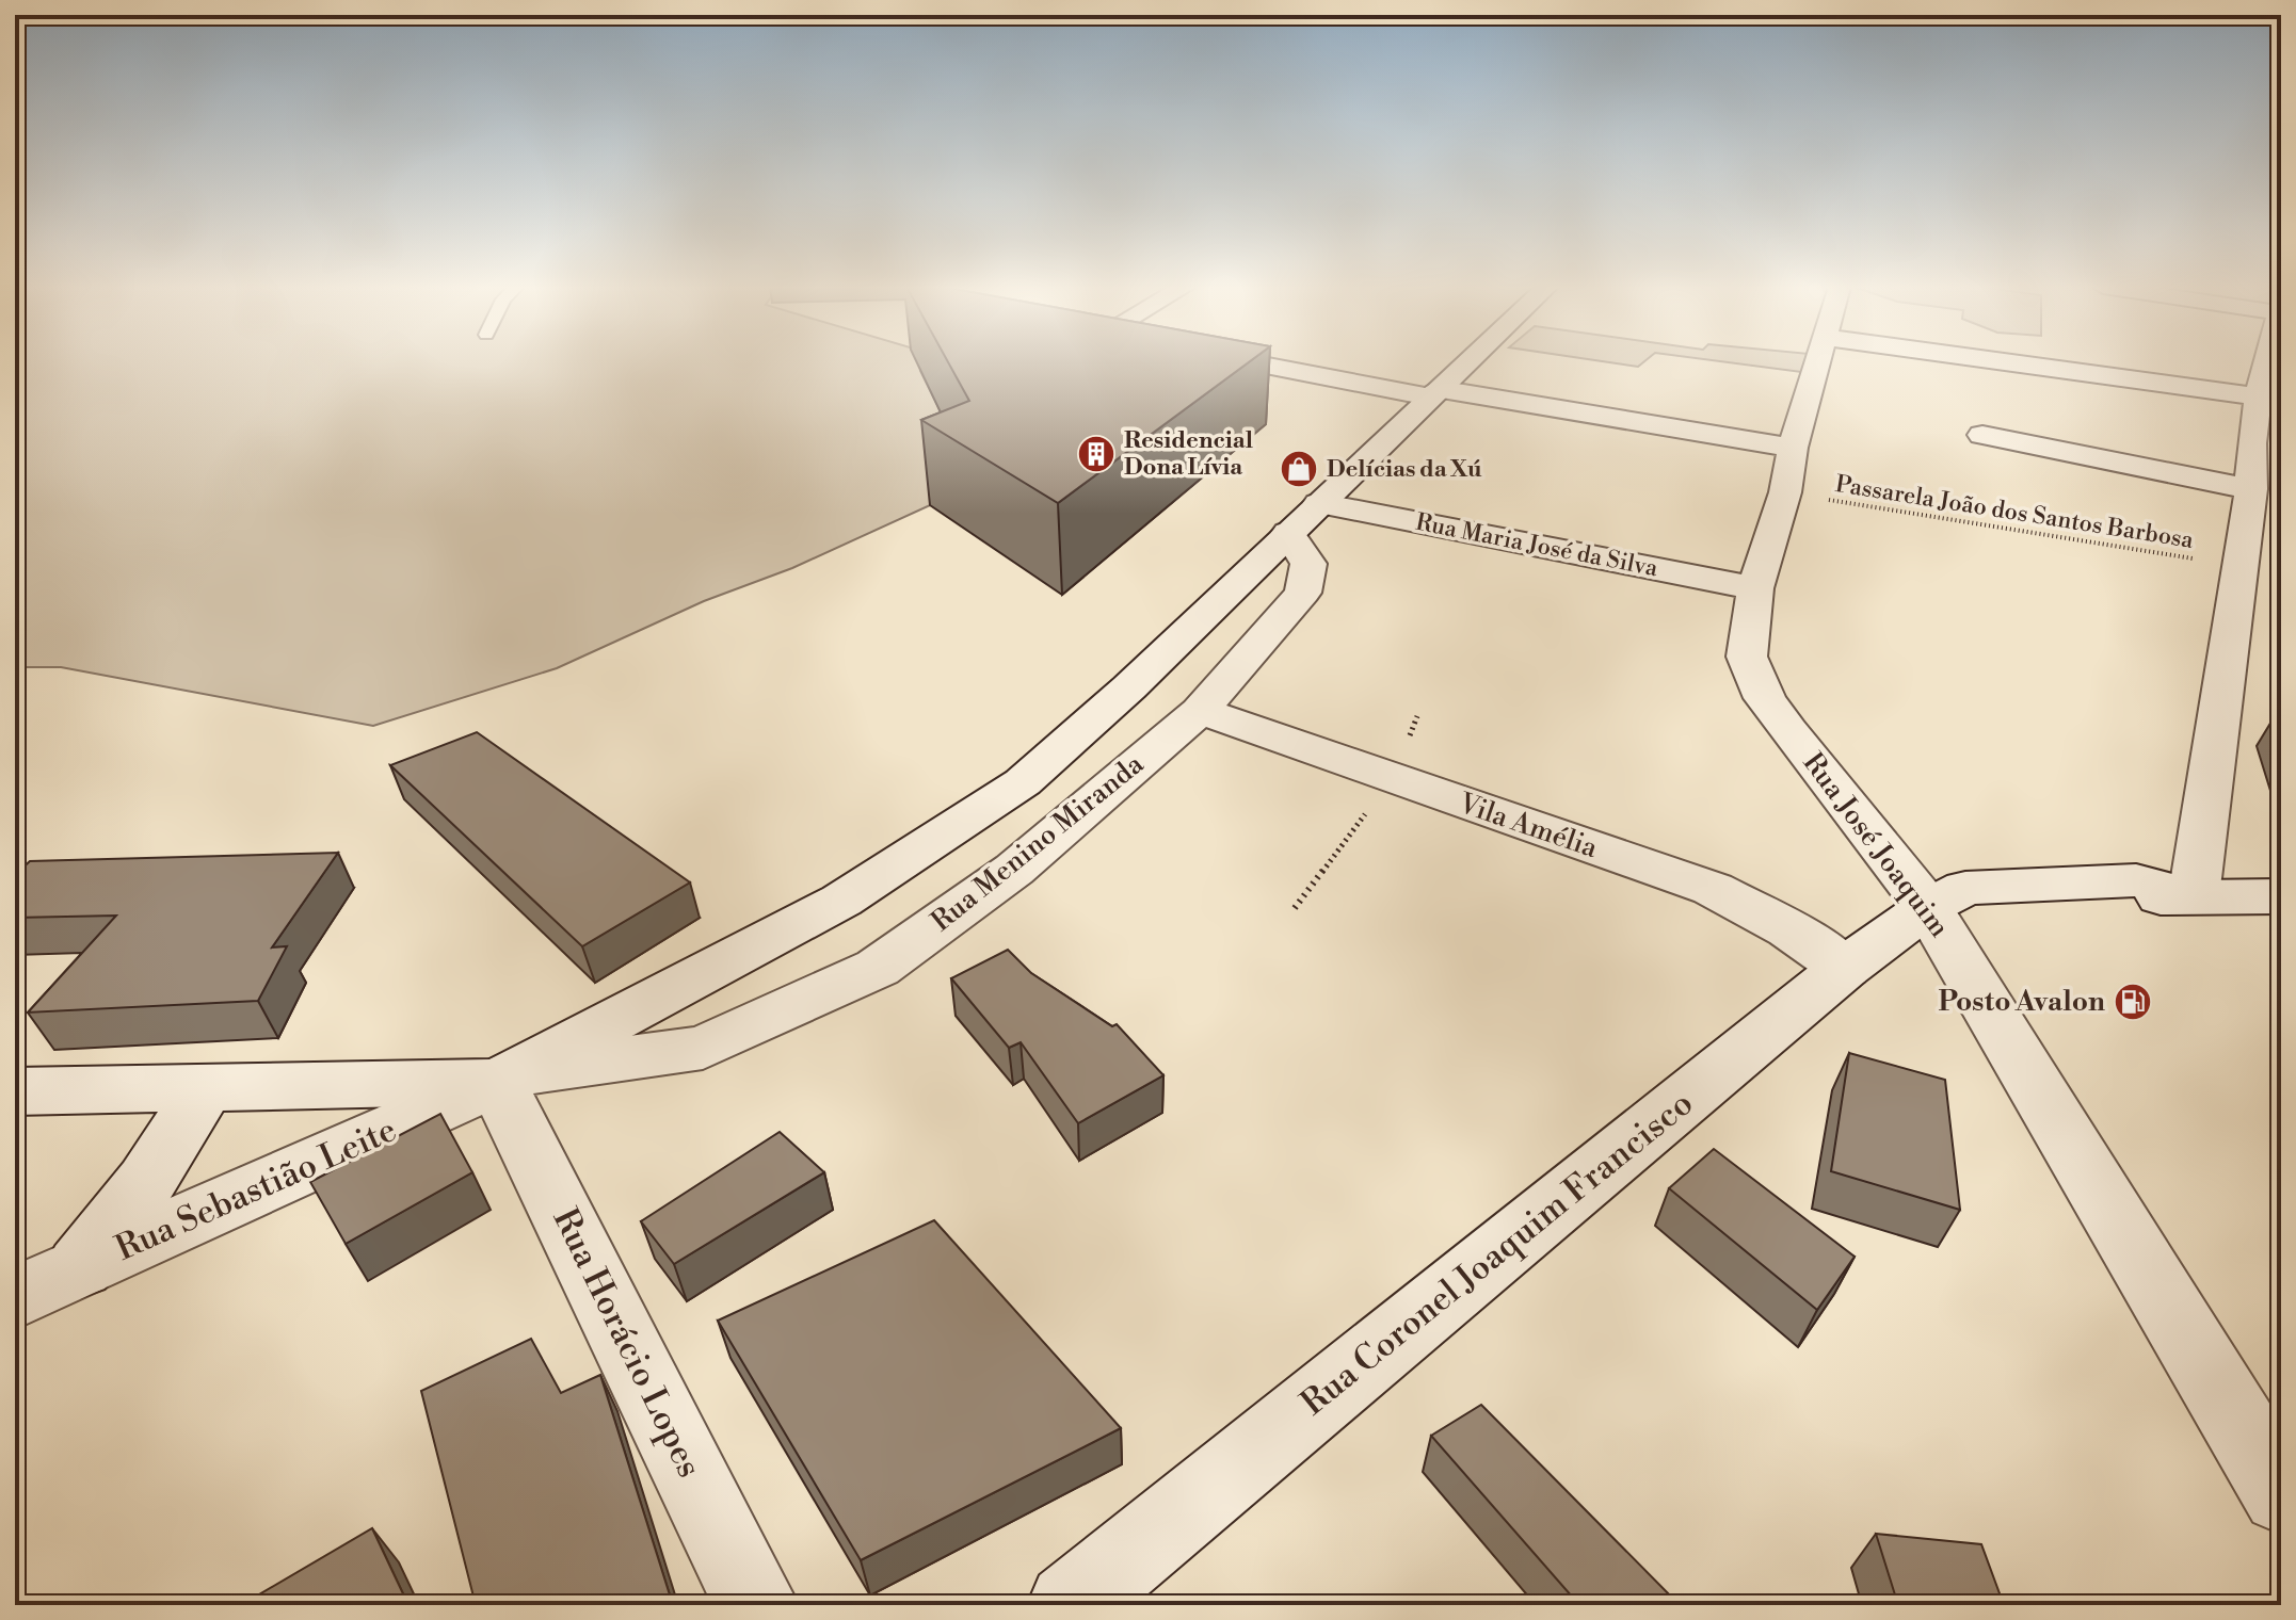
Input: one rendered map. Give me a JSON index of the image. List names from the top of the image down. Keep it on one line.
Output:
{"streets":{"street":["Rua Maria José da Silva","Vila Amélia","Rua Menino Miranda","Rua José Joaquim","Rua Sebastião Leite","Rua Coronel Joaquim Francisco","Rua Horácio Lopes"],"path":["Passarela João dos Santos Barbosa"]},"crossings":[["Passarela João dos Santos Barbosa","Rua José Joaquim"],["Rua Maria José da Silva","Rua Menino Miranda"],["Rua Maria José da Silva","Rua José Joaquim"],["Vila Amélia","Rua Menino Miranda"],["Vila Amélia","Rua Coronel Joaquim Francisco"],["Rua Menino Miranda","Rua Sebastião Leite"],["Rua Menino Miranda","Rua Horácio Lopes"],["Rua José Joaquim","Rua Coronel Joaquim Francisco"],["Rua Sebastião Leite","Rua Horácio Lopes"]],"places":{"building":["Residencial Dona Lívia"],"shop":["Delícias da Xú"],"fuel station":["Posto Avalon"]}}
